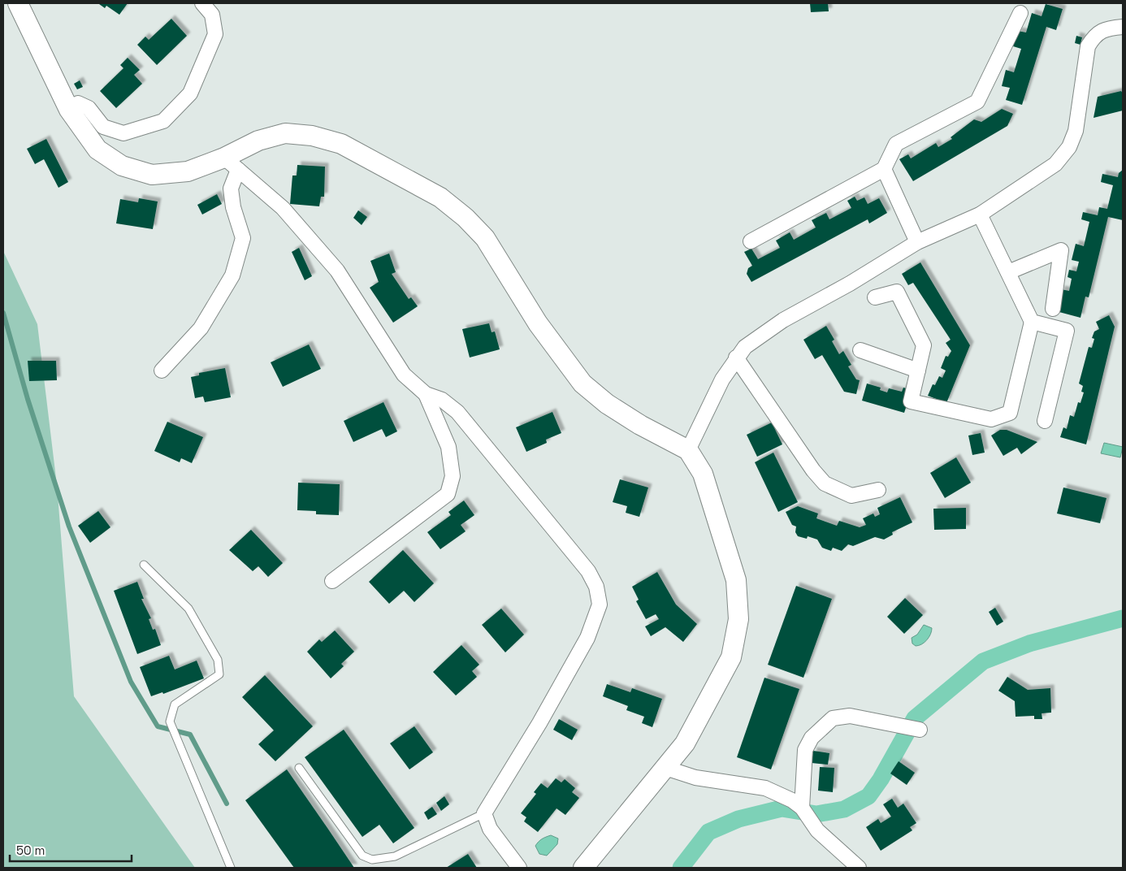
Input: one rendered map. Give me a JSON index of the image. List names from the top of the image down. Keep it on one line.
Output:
{"scale_bar":"50 m"}
